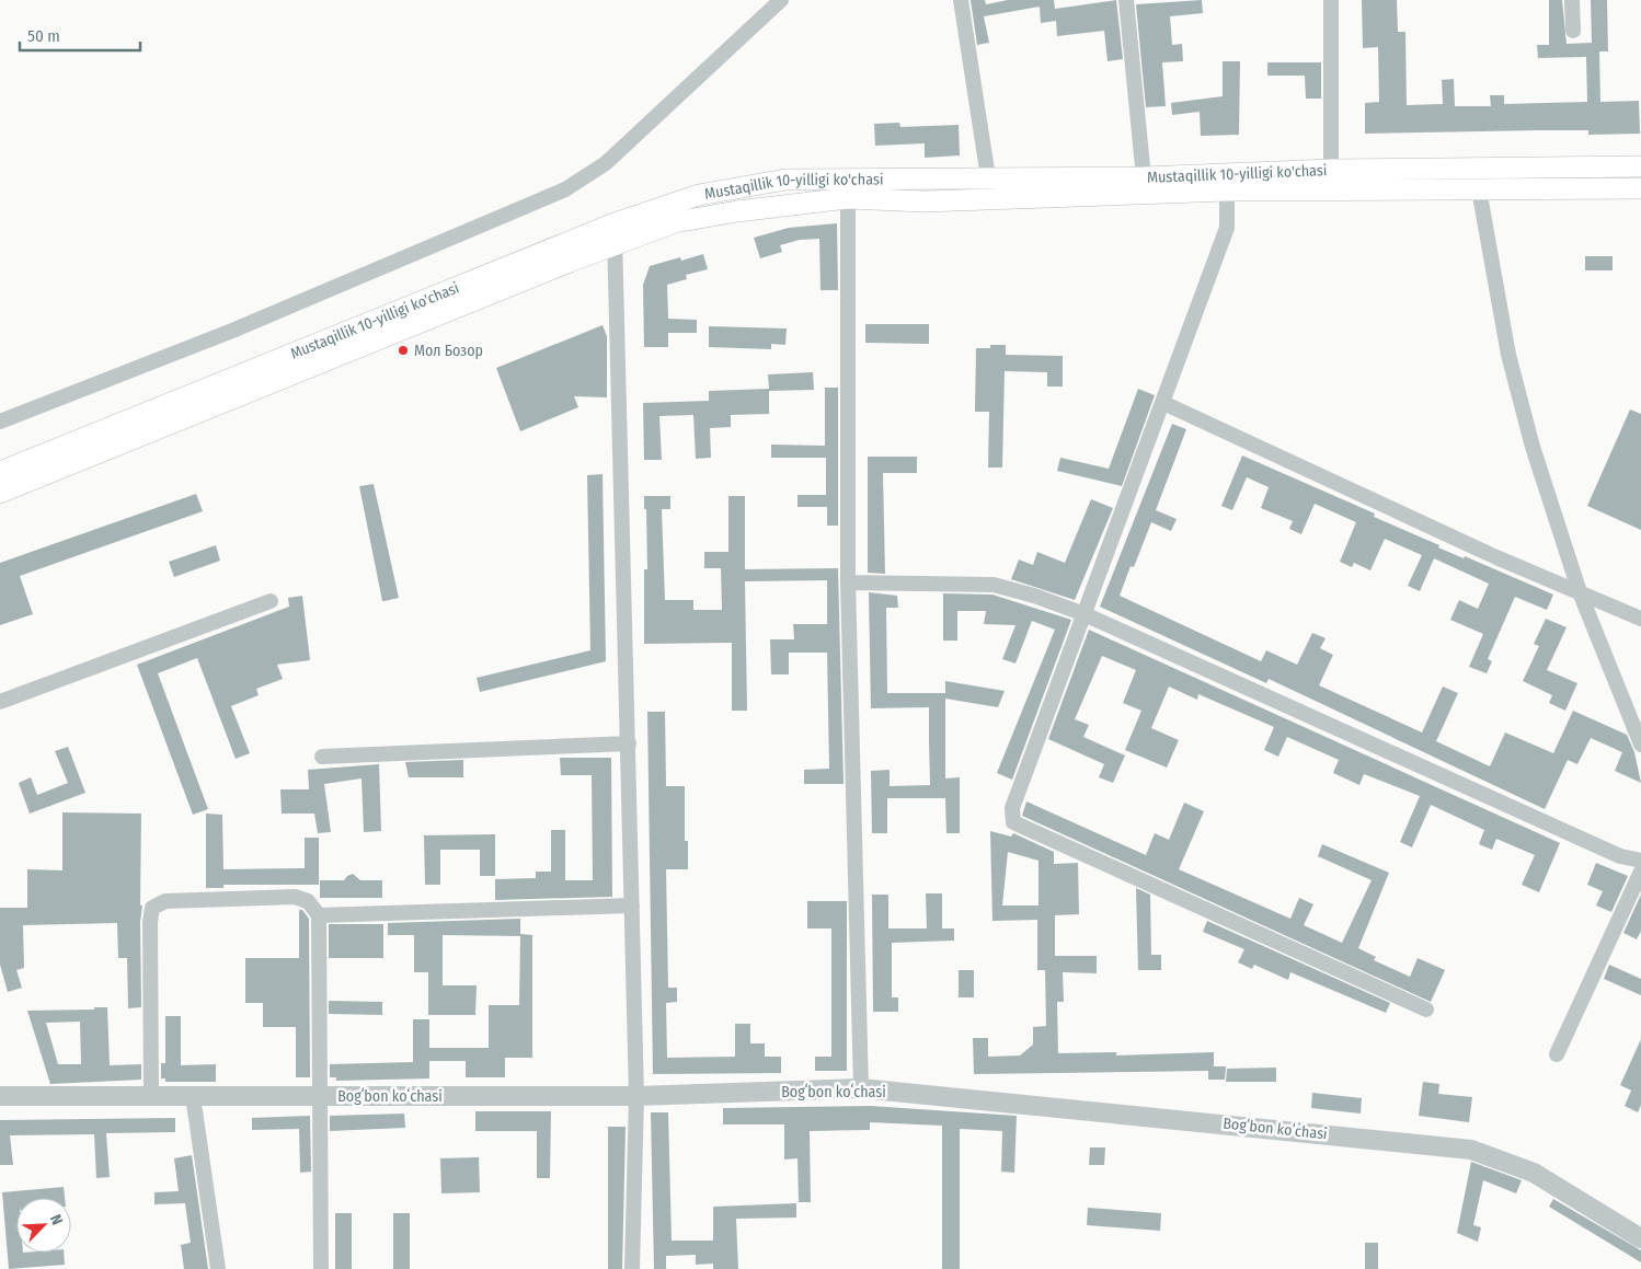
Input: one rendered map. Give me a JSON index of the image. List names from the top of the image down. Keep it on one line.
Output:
{"streets":{"main road":["Mustaqillik 10-yilligi ko'chasi"],"street":["Bogʻbon koʻchasi"]},"places":["Мол Бозор"],"scale_bar":"50 m","north":"top right"}
